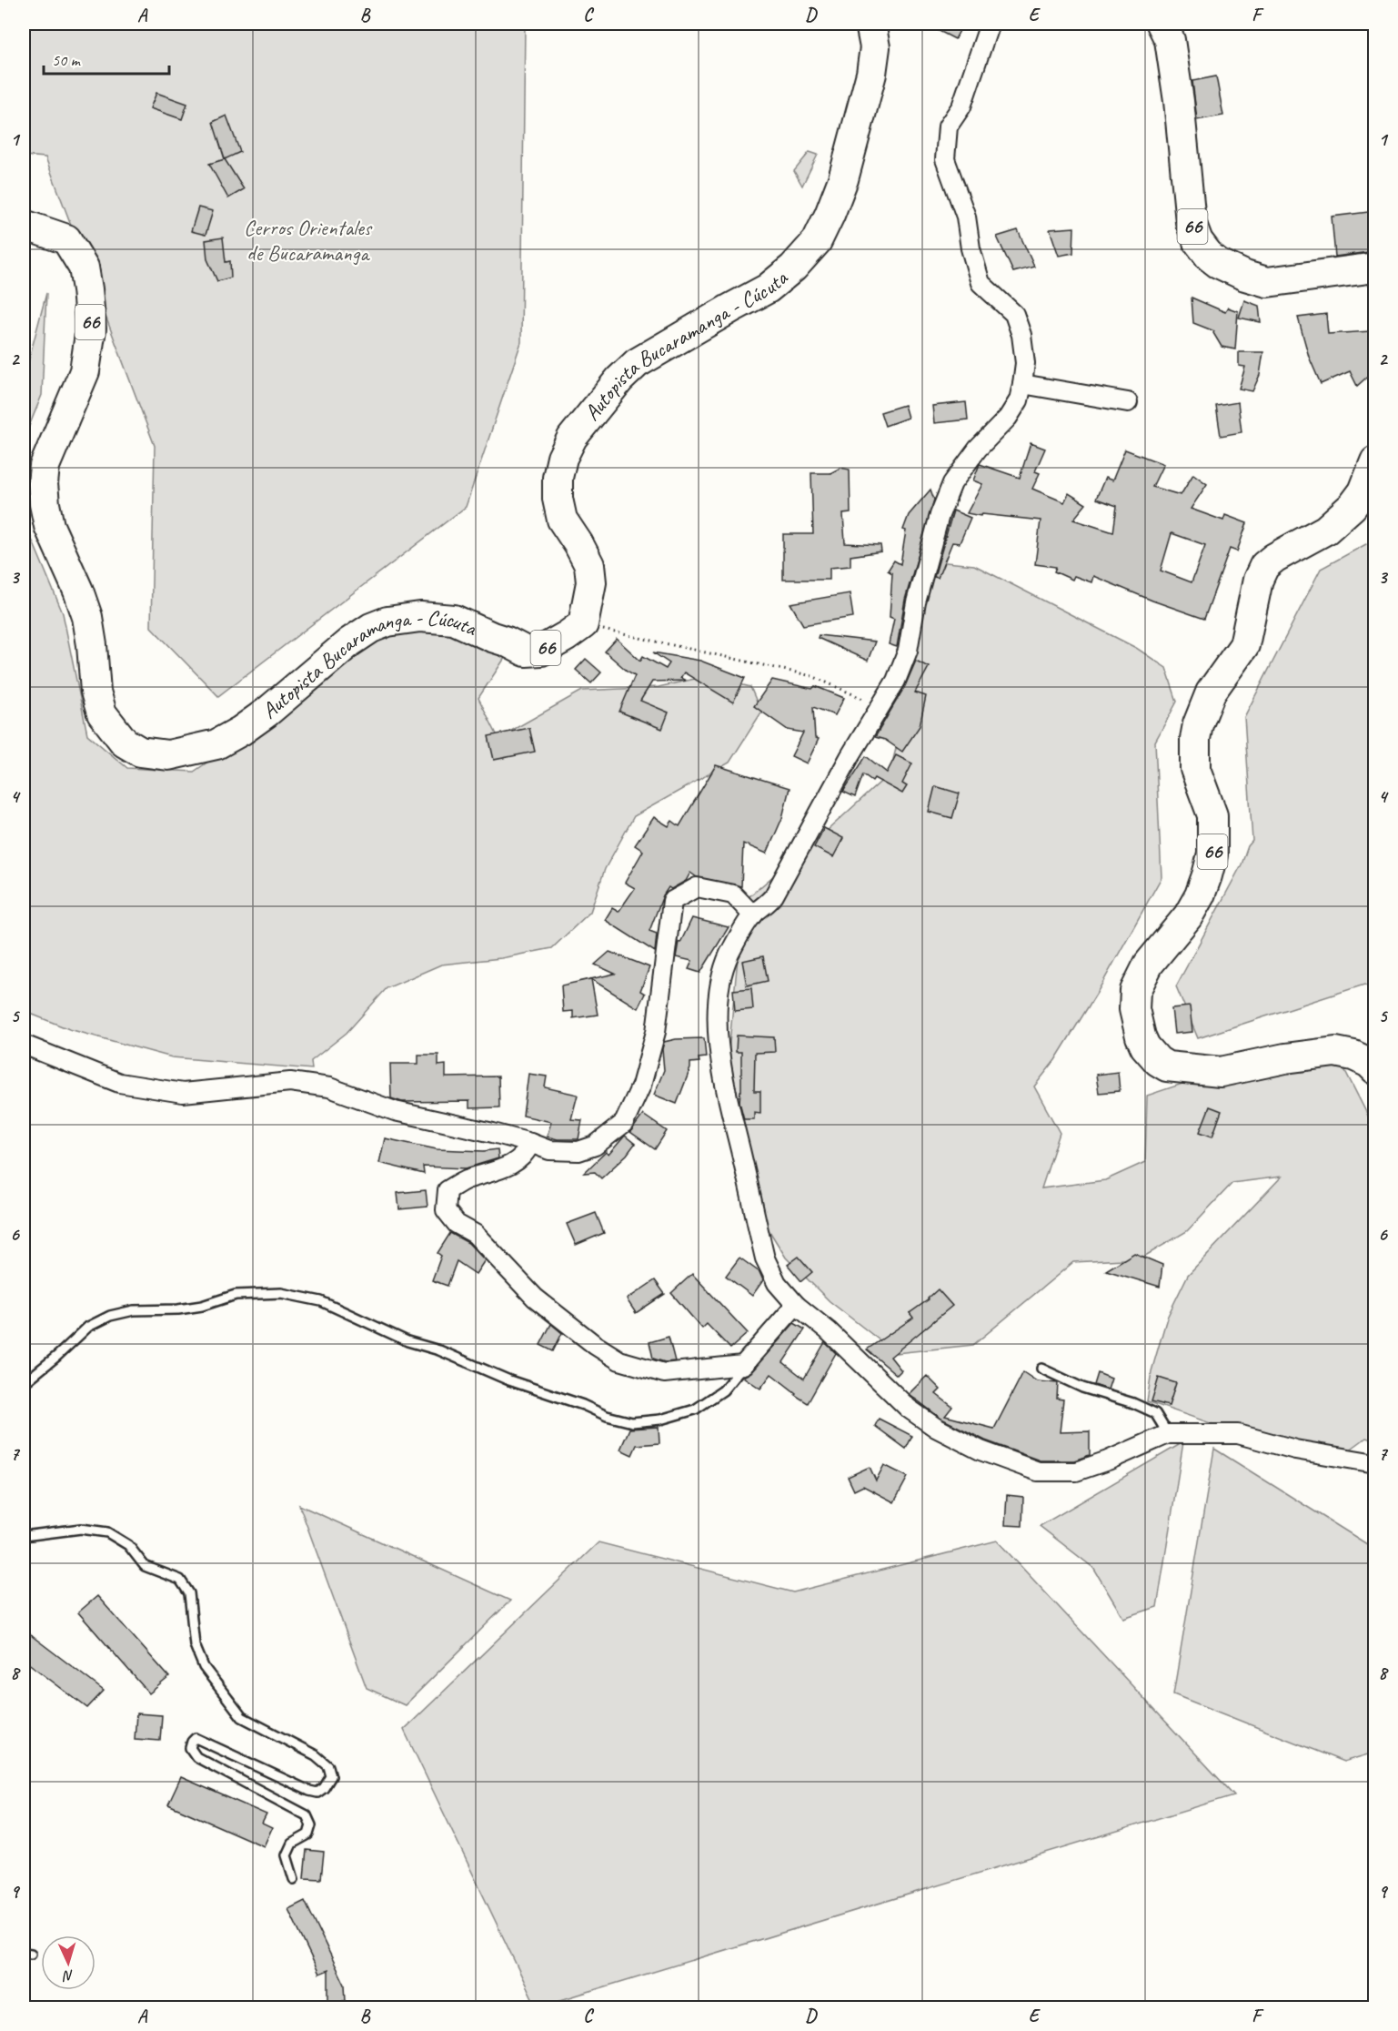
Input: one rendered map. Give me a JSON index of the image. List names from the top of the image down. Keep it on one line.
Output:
{"streets":{"highway":["66","Autopista Bucaramanga - Cúcuta"]},"parks":["Cerros Orientales de Bucaramanga"],"scale_bar":"50 m","north":"bottom","grid":{"columns":["A","B","C","D","E","F"],"rows":["1","2","3","4","5","6","7","8","9"]}}
